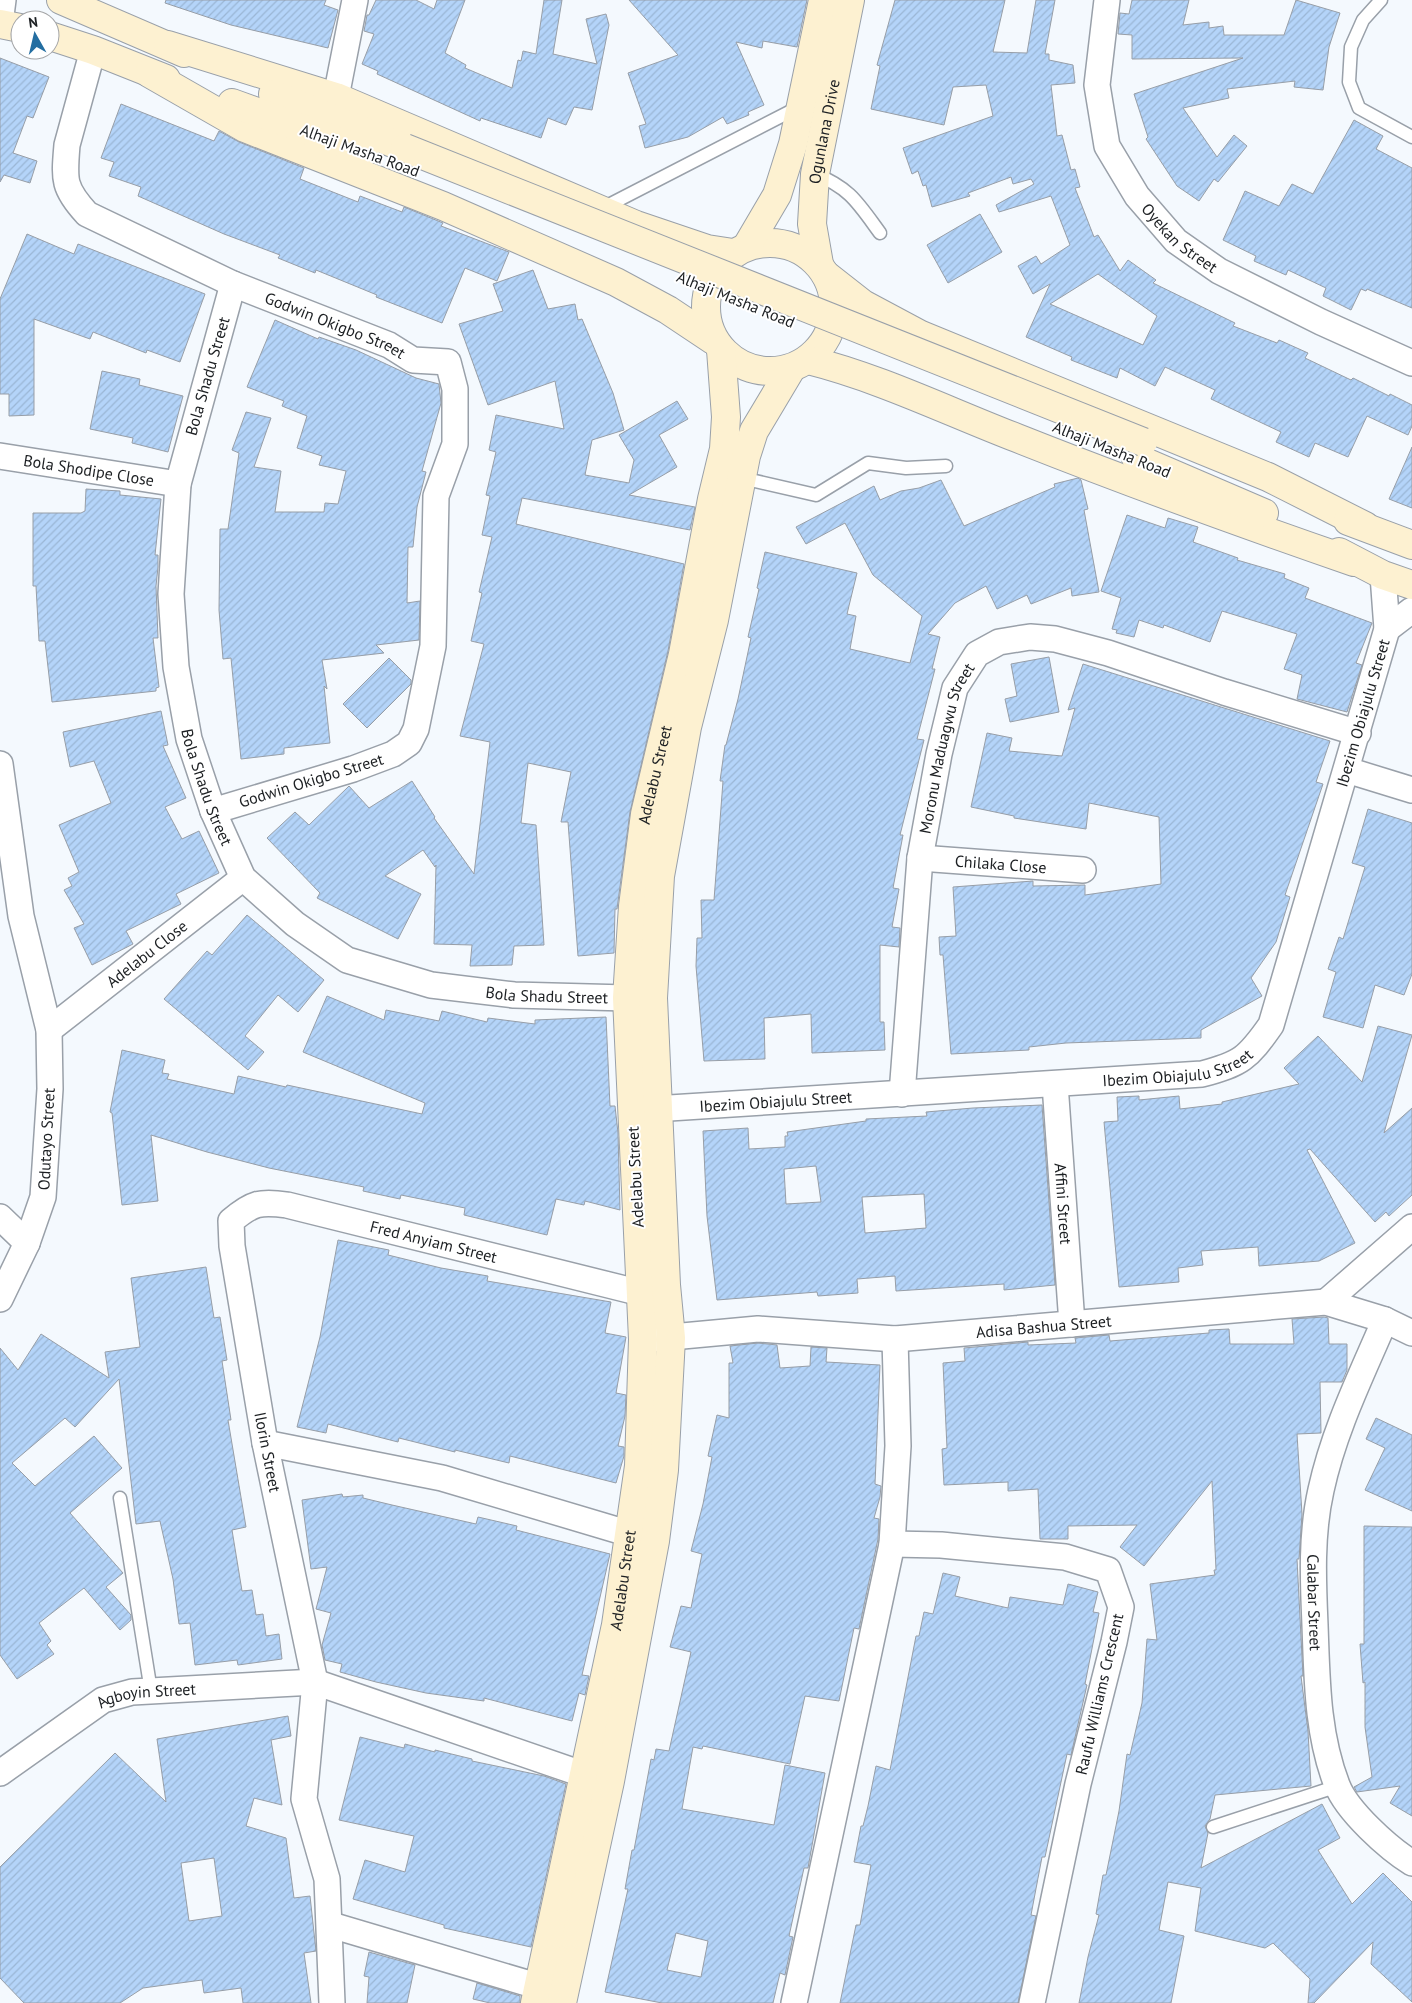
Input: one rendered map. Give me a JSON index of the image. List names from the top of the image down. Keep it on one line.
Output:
{"streets":{"main road":["Ogunlana Drive","Alhaji Masha Road","Adelabu Street"],"street":["Oyekan Street","Godwin Okigbo Street","Bola Shadu Street","Bola Shodipe Close","Ibezim Obiajulu Street","Moronu Maduagwu Street","Chilaka Close","Adelabu Close","Odutayo Street","Affini Street","Fred Anyiam Street","Adisa Bashua Street","Ilorin Street","Calabar Street","Raufu Williams Crescent","Agboyin Street"]},"crossings":[["Ogunlana Drive","Adelabu Street"],["Alhaji Masha Road","Godwin Okigbo Street"],["Alhaji Masha Road","Ibezim Obiajulu Street"],["Godwin Okigbo Street","Bola Shadu Street"],["Bola Shadu Street","Bola Shodipe Close"],["Bola Shadu Street","Adelabu Street"],["Bola Shadu Street","Adelabu Close"],["Ibezim Obiajulu Street","Moronu Maduagwu Street"],["Ibezim Obiajulu Street","Adelabu Street"],["Ibezim Obiajulu Street","Affini Street"],["Moronu Maduagwu Street","Chilaka Close"],["Adelabu Street","Fred Anyiam Street"],["Adelabu Street","Adisa Bashua Street"],["Adelabu Close","Odutayo Street"],["Affini Street","Adisa Bashua Street"],["Fred Anyiam Street","Ilorin Street"],["Adisa Bashua Street","Calabar Street"],["Ilorin Street","Agboyin Street"]],"north":"top"}
